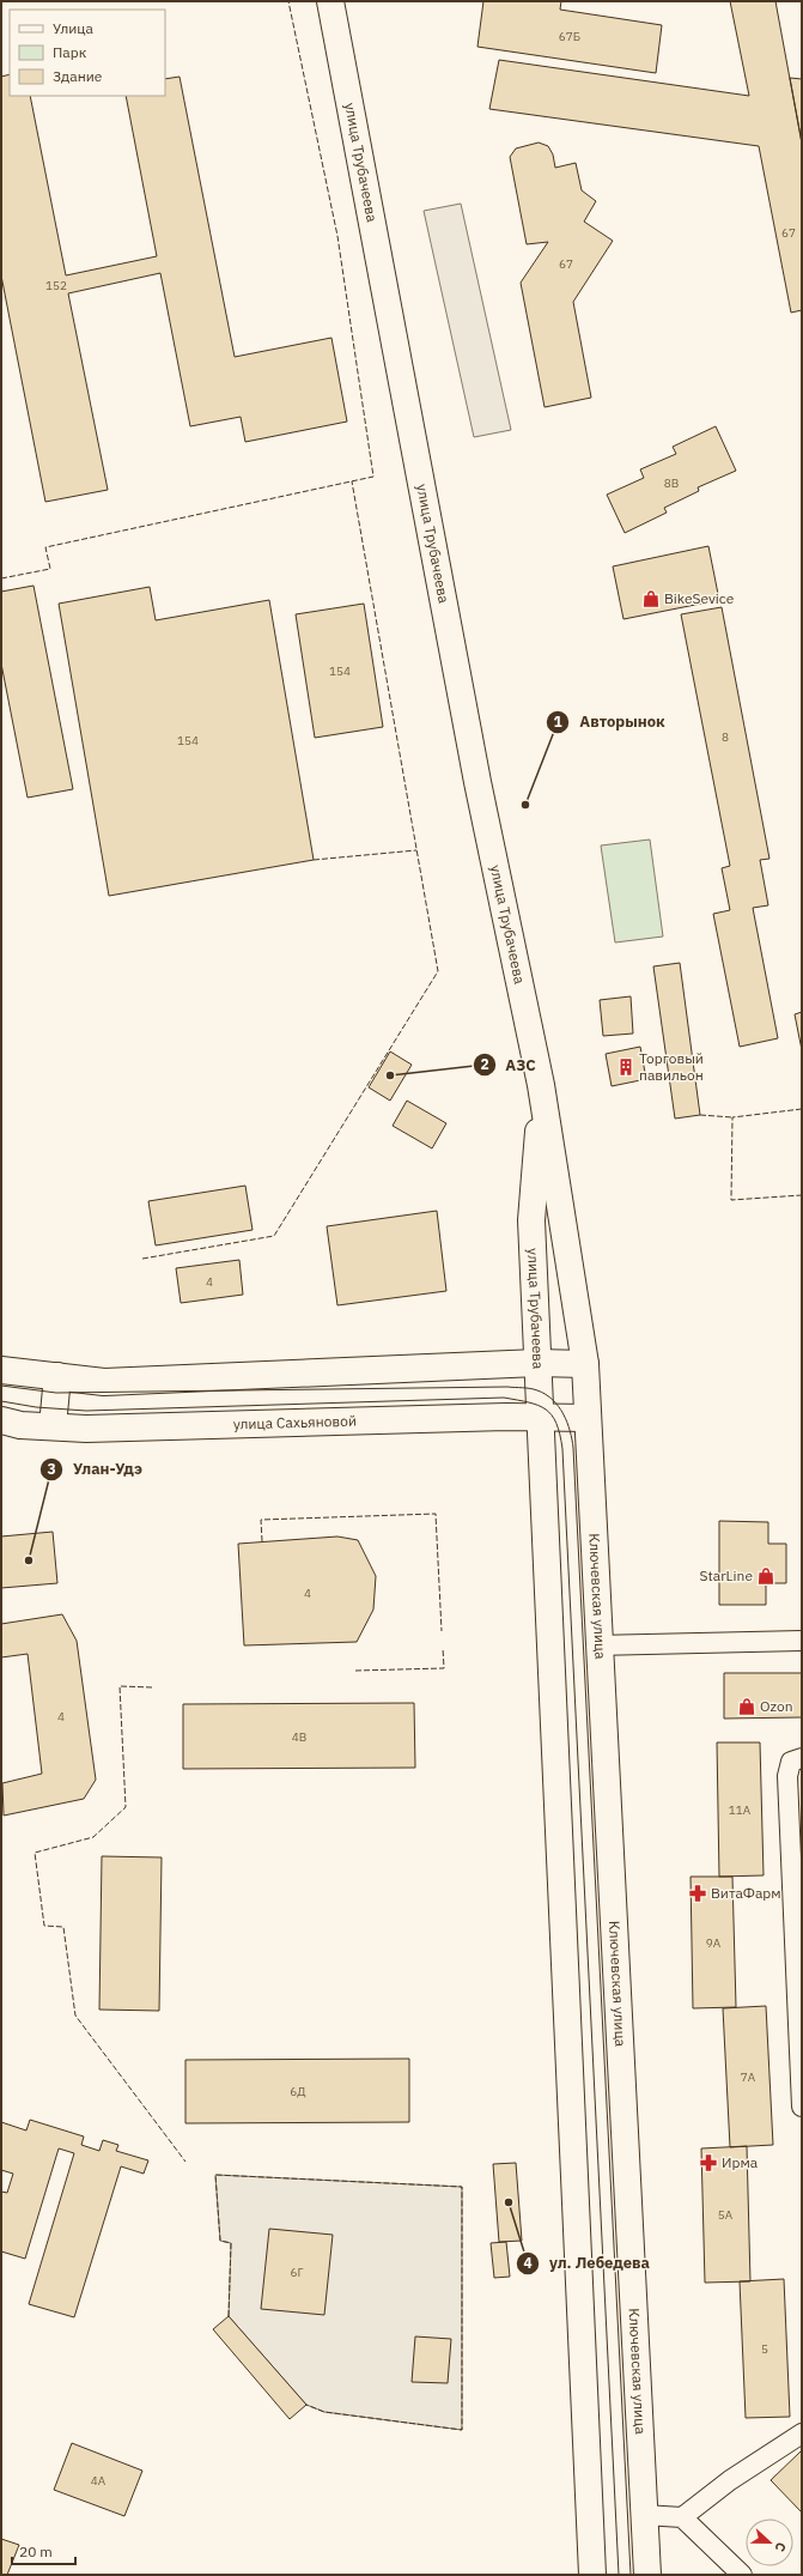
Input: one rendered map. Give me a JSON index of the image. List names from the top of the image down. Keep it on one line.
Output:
{"streets":{"main road":["улица Трубачеева","улица Сахьяновой","Ключевская улица"]},"crossings":[["улица Трубачеева","улица Сахьяновой"],["улица Трубачеева","Ключевская улица"],["улица Сахьяновой","Ключевская улица"]],"places":{"shop":["BikeSevice","StarLine","Ozon"],"other":["Авторынок","АЗС","Улан-Удэ","ул. Лебедева"],"building":["Торговый павильон"],"pharmacy":["ВитаФарм","Ирма"]},"house_numbers":["67Б","67","67","152","8В","154","8","154","4","4","4","4В","11А","9А","7А","6Д","5А","6Г","5","4А"],"legend":["Улица","Парк","Здание"],"scale_bar":"20 m","north":"right"}
